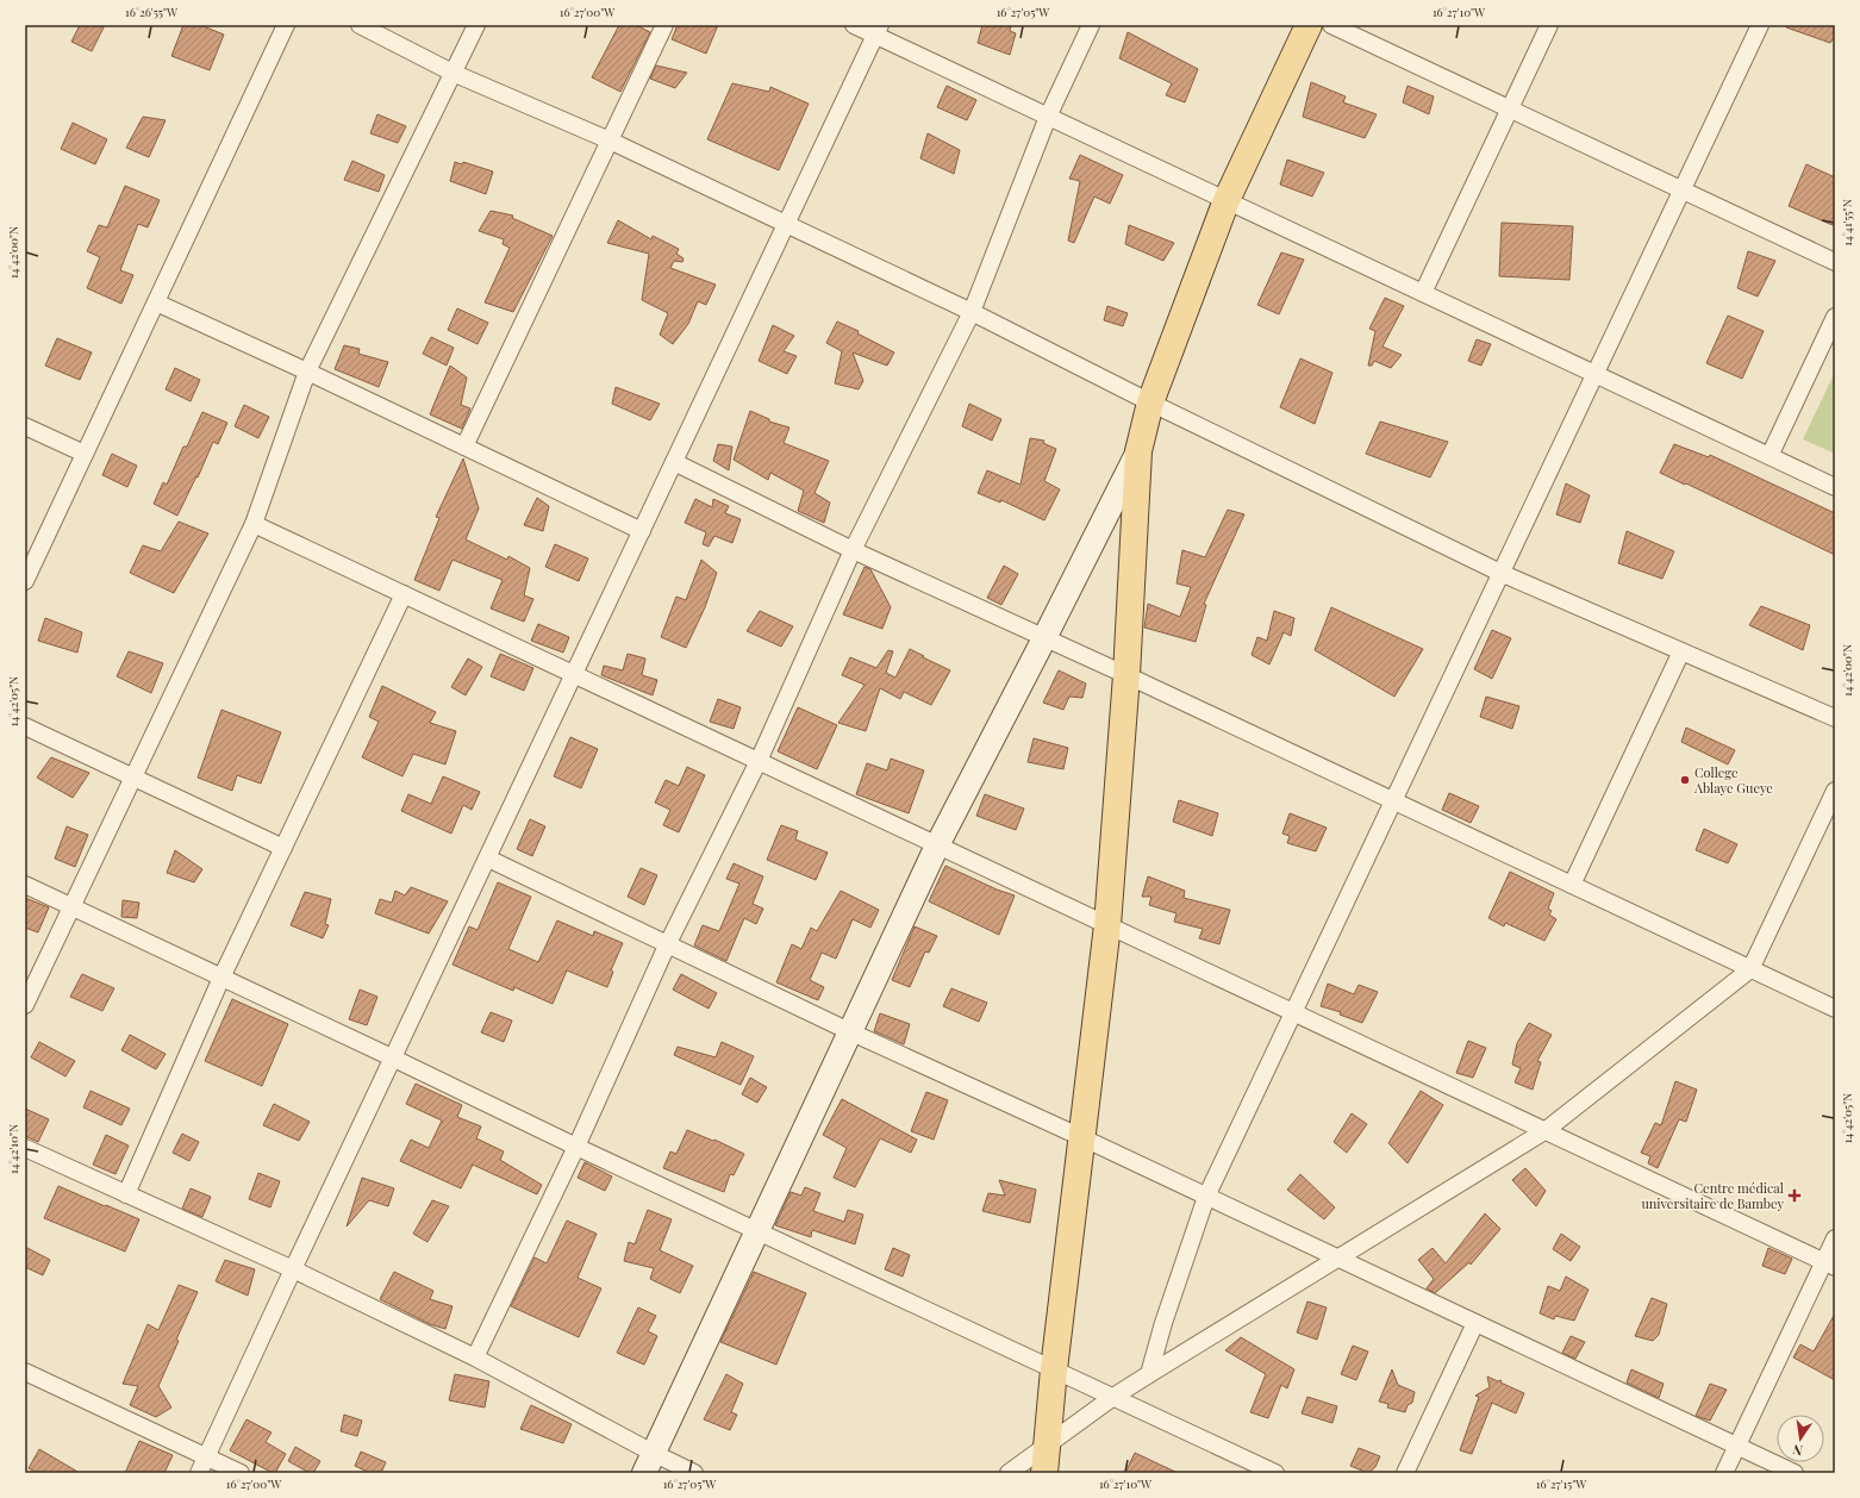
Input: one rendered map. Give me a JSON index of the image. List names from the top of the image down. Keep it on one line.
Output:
{"places":{"other":["College Ablaye Gueye"],"health":["Centre médical universitaire de Bambey"]},"north":"bottom","coordinates":["16°26'55\"W","16°27'00\"W","16°27'05\"W","16°27'10\"W","14°41'55\"N","14°42'00\"N","14°42'05\"N","14°42'10\"N","16°27'15\"W"]}
